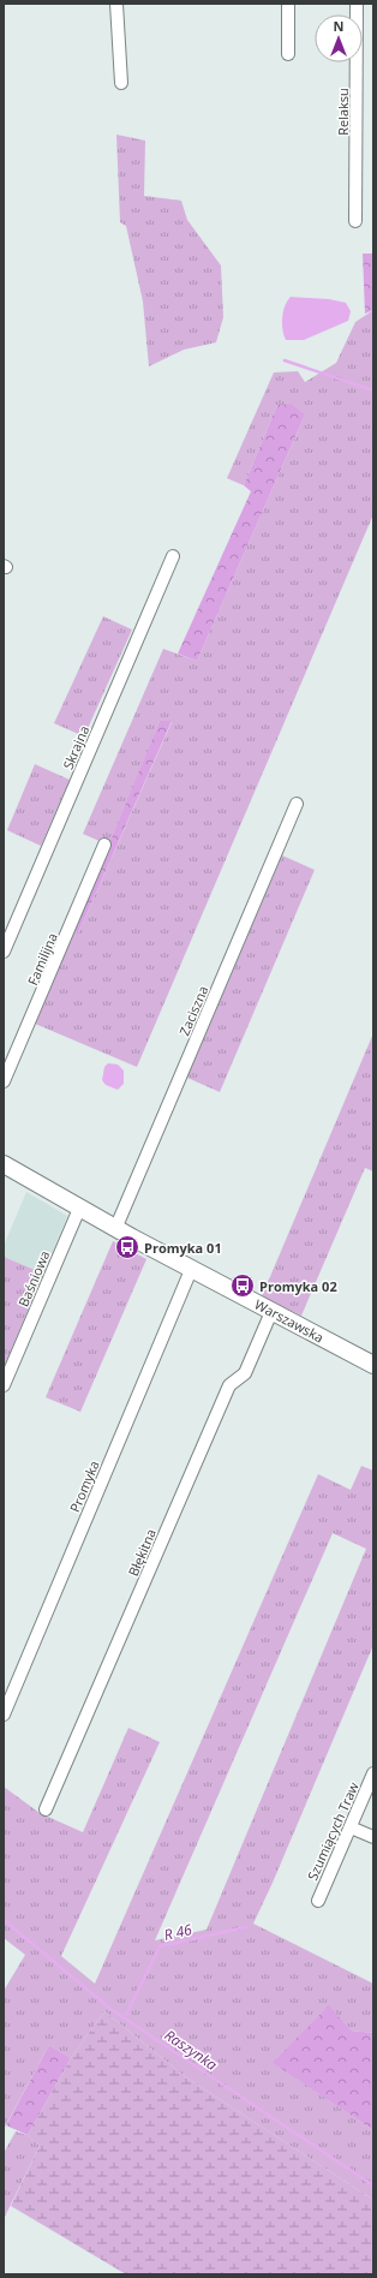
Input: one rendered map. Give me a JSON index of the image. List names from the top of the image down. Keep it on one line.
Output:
{"streets":{"street":["Relaksu","Skrajna","Familijna","Zaciszna","Baśniowa","Warszawska","Promyka","Błękitna","Szumiących Traw"]},"crossings":[["Zaciszna","Warszawska"],["Baśniowa","Warszawska"],["Warszawska","Promyka"],["Warszawska","Błękitna"]],"water":["R 46","Raszynka"],"places":{"bus stop":["Promyka 01","Promyka 02"]},"north":"top"}
